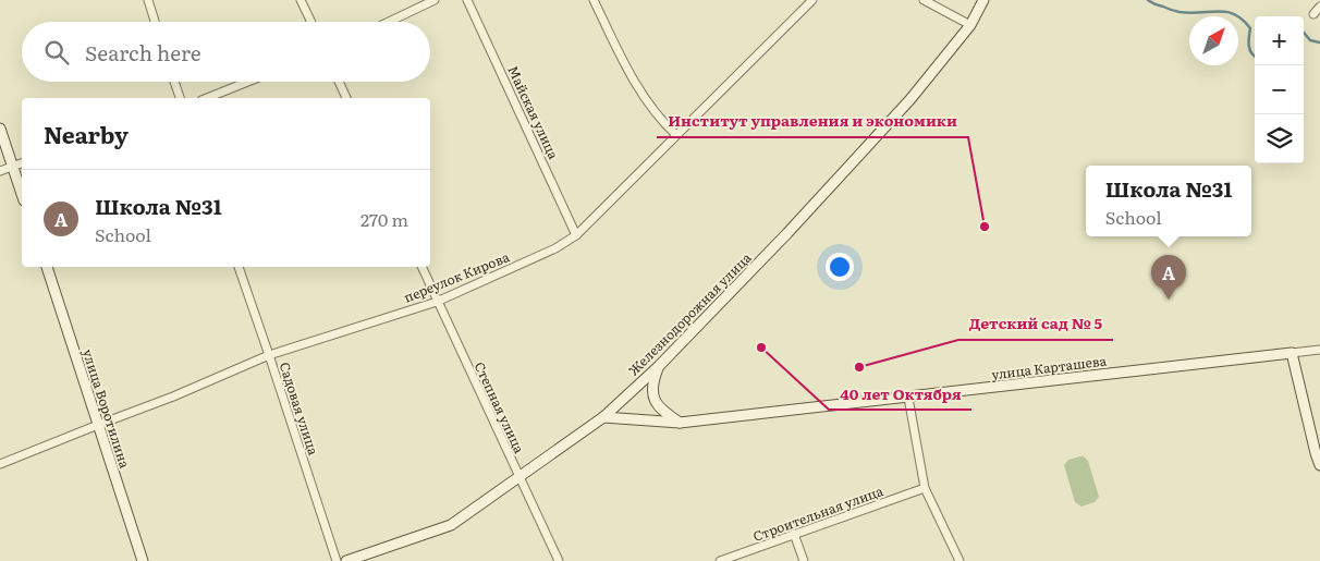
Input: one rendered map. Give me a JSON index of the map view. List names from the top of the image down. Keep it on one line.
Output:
{"streets":{"street":["Майская улица","переулок Кирова","Железнодорожная улица","улица Карташева","Степная улица","улица Воротилина","Садовая улица","Строительная улица"]},"crossings":[["Майская улица","переулок Кирова"],["переулок Кирова","Степная улица"],["переулок Кирова","улица Воротилина"],["переулок Кирова","Садовая улица"],["Железнодорожная улица","улица Карташева"],["Железнодорожная улица","Степная улица"]],"places":["Институт управления и экономики","40 лет Октября","Детский сад № 5"],"north":"top right","page":{"map_buttons":["+","−"],"search":"Search here","heading":"Nearby","popup":["Школа №31","School"],"list":[{"mark":"A","name":"Школа №31","note":"School","value":"270 m"}],"pins":"A"}}
